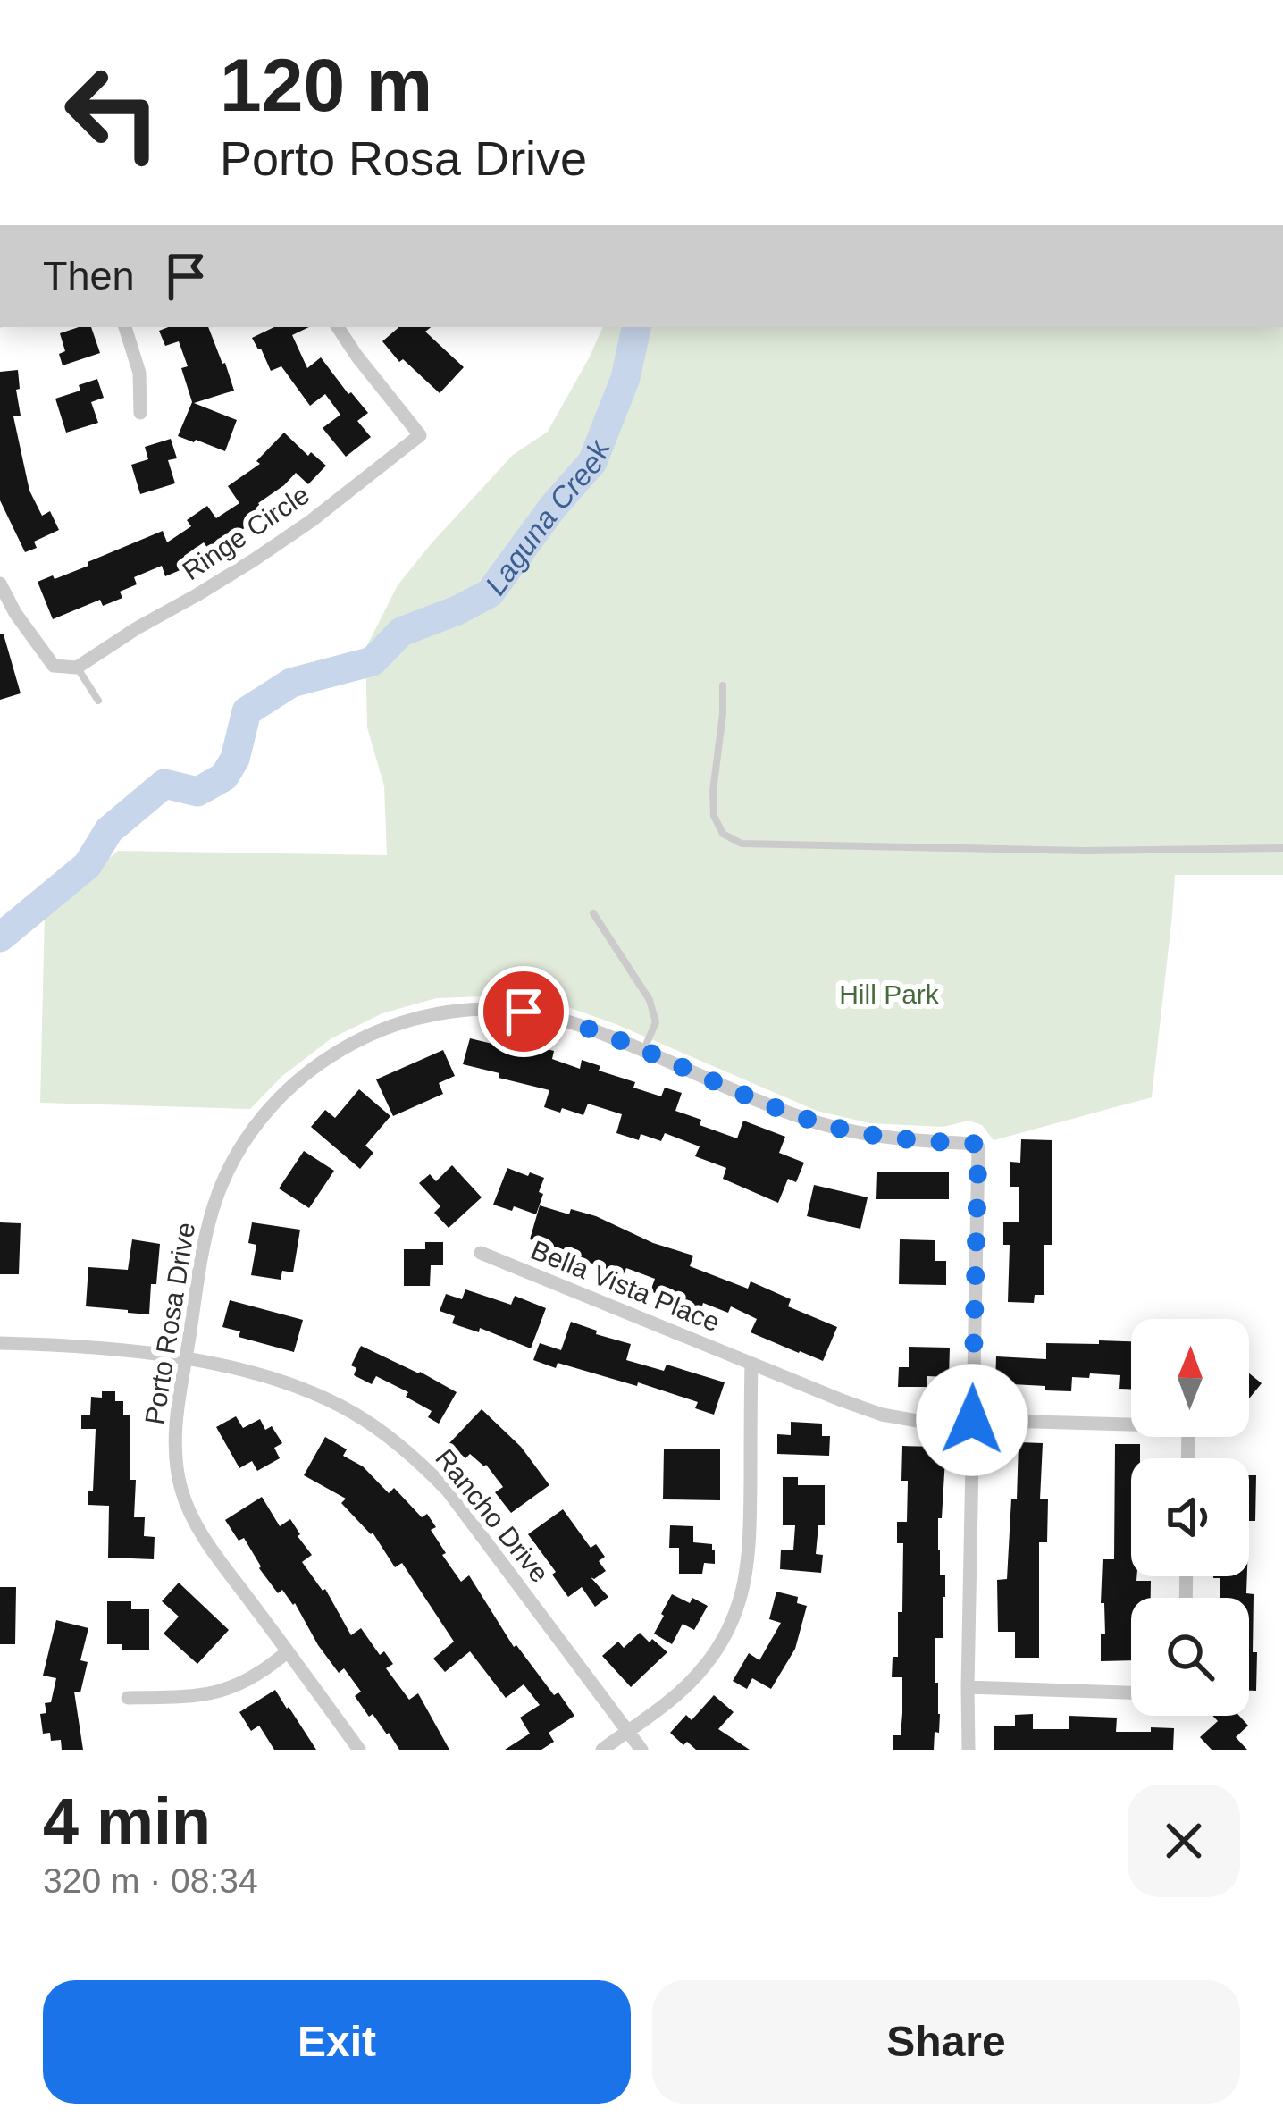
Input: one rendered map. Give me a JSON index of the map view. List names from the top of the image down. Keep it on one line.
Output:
{"streets":{"street":["Ringe Circle","Bella Vista Place","Porto Rosa Drive","Rancho Drive"]},"crossings":[["Bella Vista Place","Porto Rosa Drive"],["Porto Rosa Drive","Rancho Drive"]],"water":["Laguna Creek"],"parks":["Hill Park"],"north":"top","page":{"turn":["120 m","Porto Rosa Drive"],"then":"Then","heading":["4 min","320 m · 08:34"],"buttons":["Exit","Share"]}}
